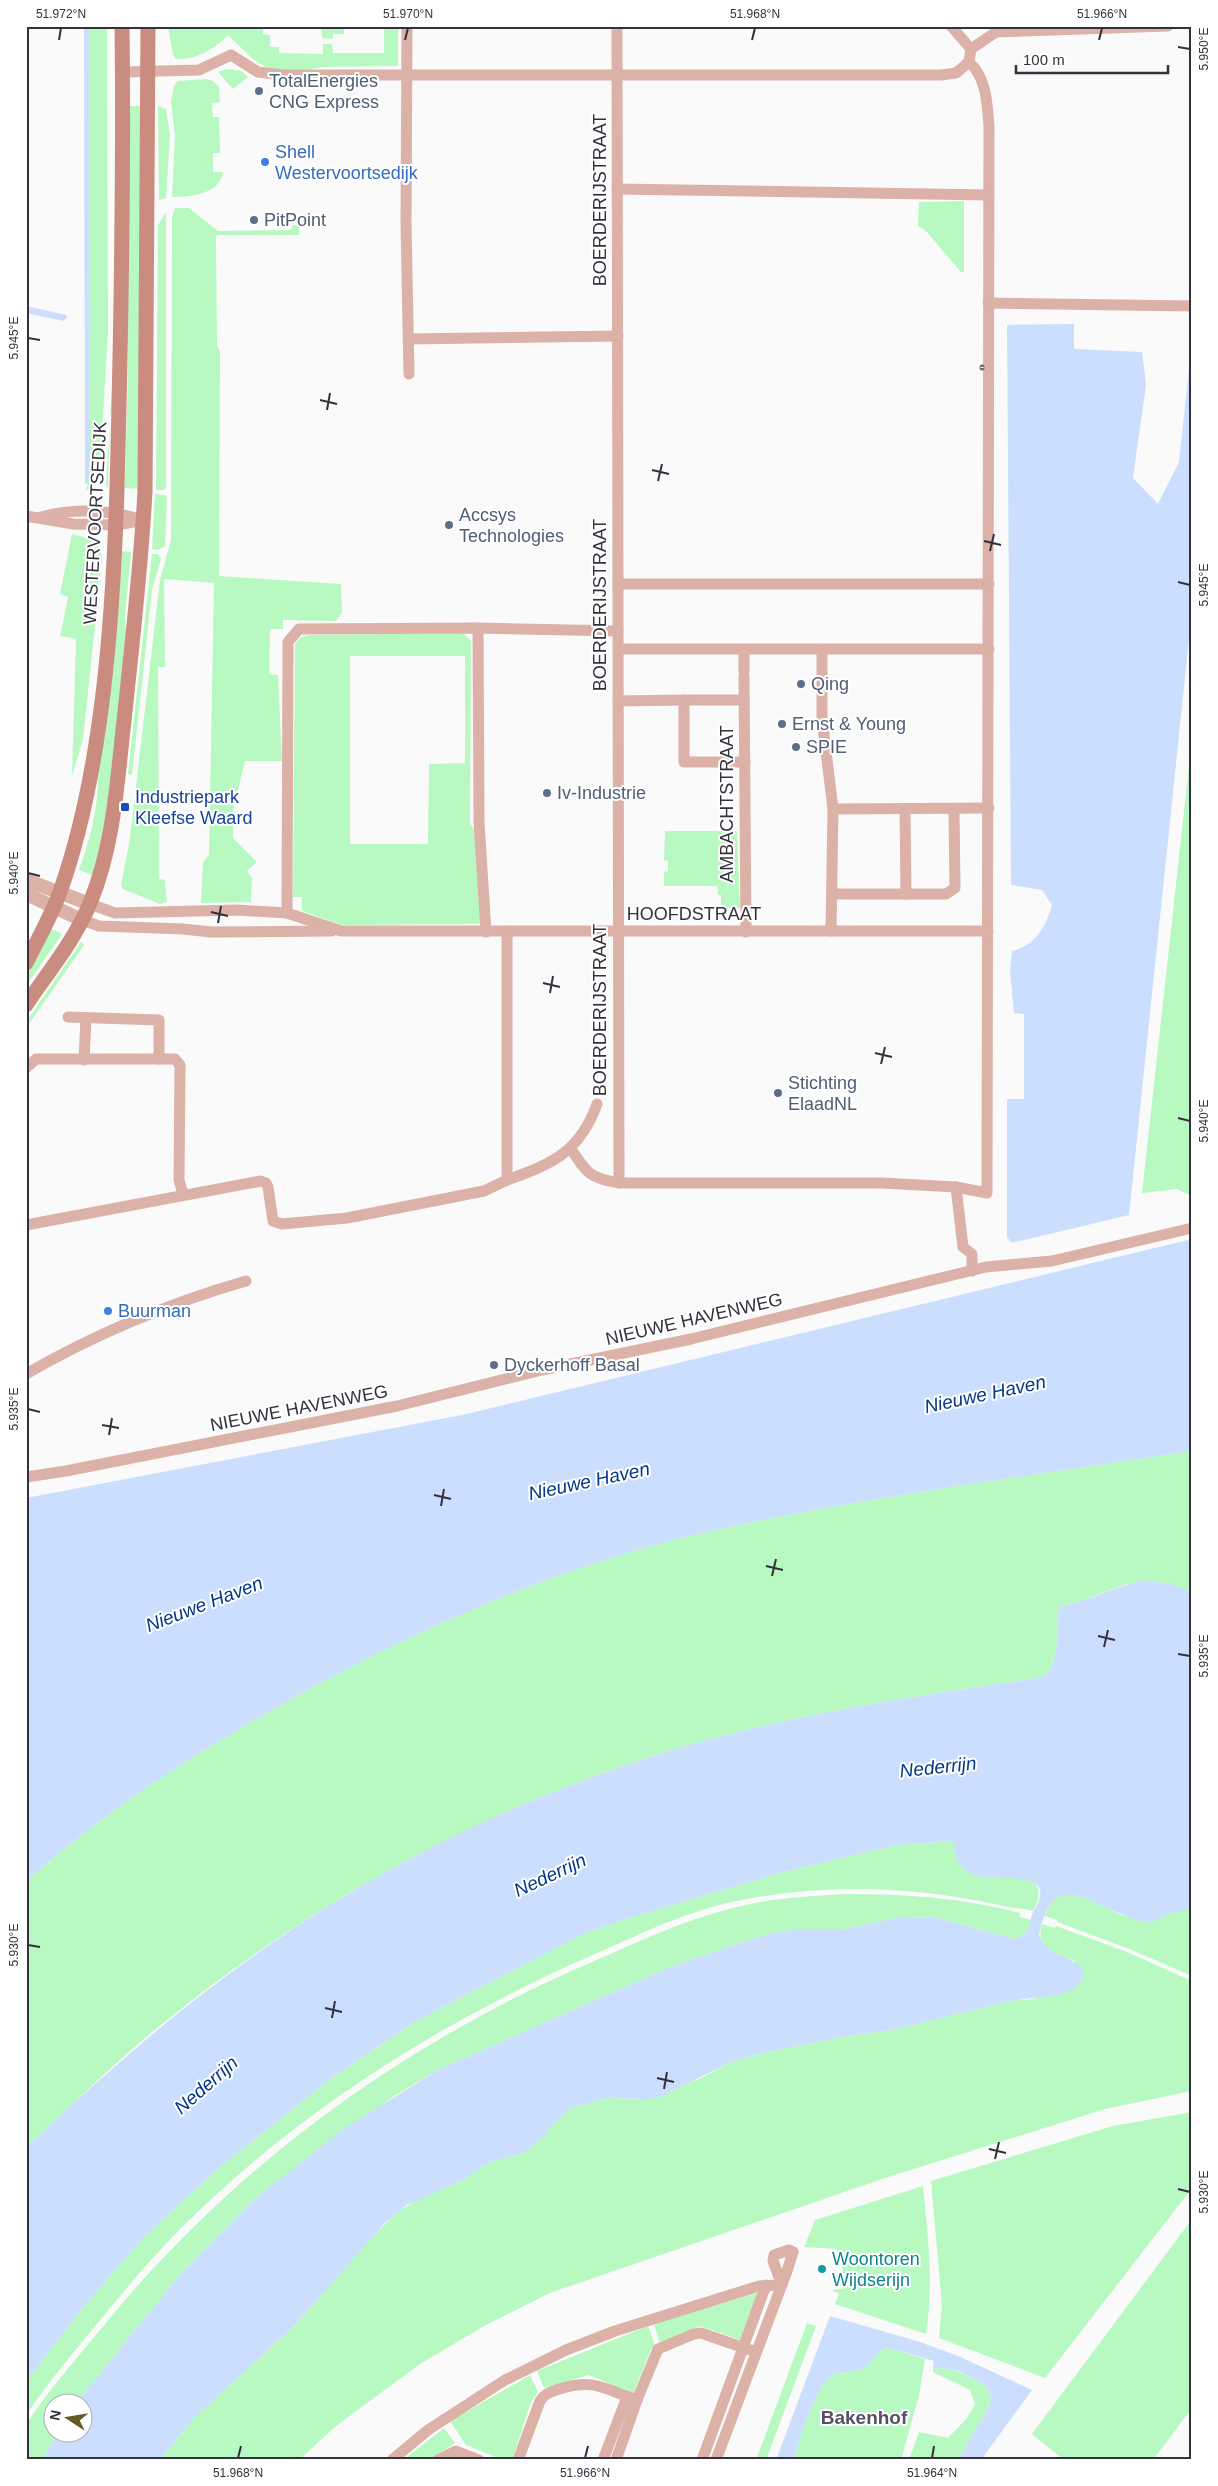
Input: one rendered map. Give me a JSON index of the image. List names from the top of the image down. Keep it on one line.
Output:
{"streets":{"main road":["WESTERVOORTSEDIJK"],"street":["BOERDERIJSTRAAT","AMBACHTSTRAAT","HOOFDSTRAAT","NIEUWE HAVENWEG"]},"crossings":[["BOERDERIJSTRAAT","HOOFDSTRAAT"],["AMBACHTSTRAAT","HOOFDSTRAAT"]],"districts":["Bakenhof"],"water":["Nieuwe Haven","Nederrijn"],"places":{"other":["TotalEnergies CNG Express","Shell Westervoortsedijk","PitPoint","Accsys Technologies","Qing","Ernst & Young","SPIE","Iv-Industrie","Stichting ElaadNL","Buurman","Dyckerhoff Basal","Woontoren Wijdserijn"],"transit":["Industriepark Kleefse Waard"]},"scale_bar":"100 m","north":"left","coordinates":["51.972°N","51.970°N","51.968°N","51.966°N","5.950°E","5.945°E","5.940°E","5.935°E","5.930°E","51.964°N"]}
